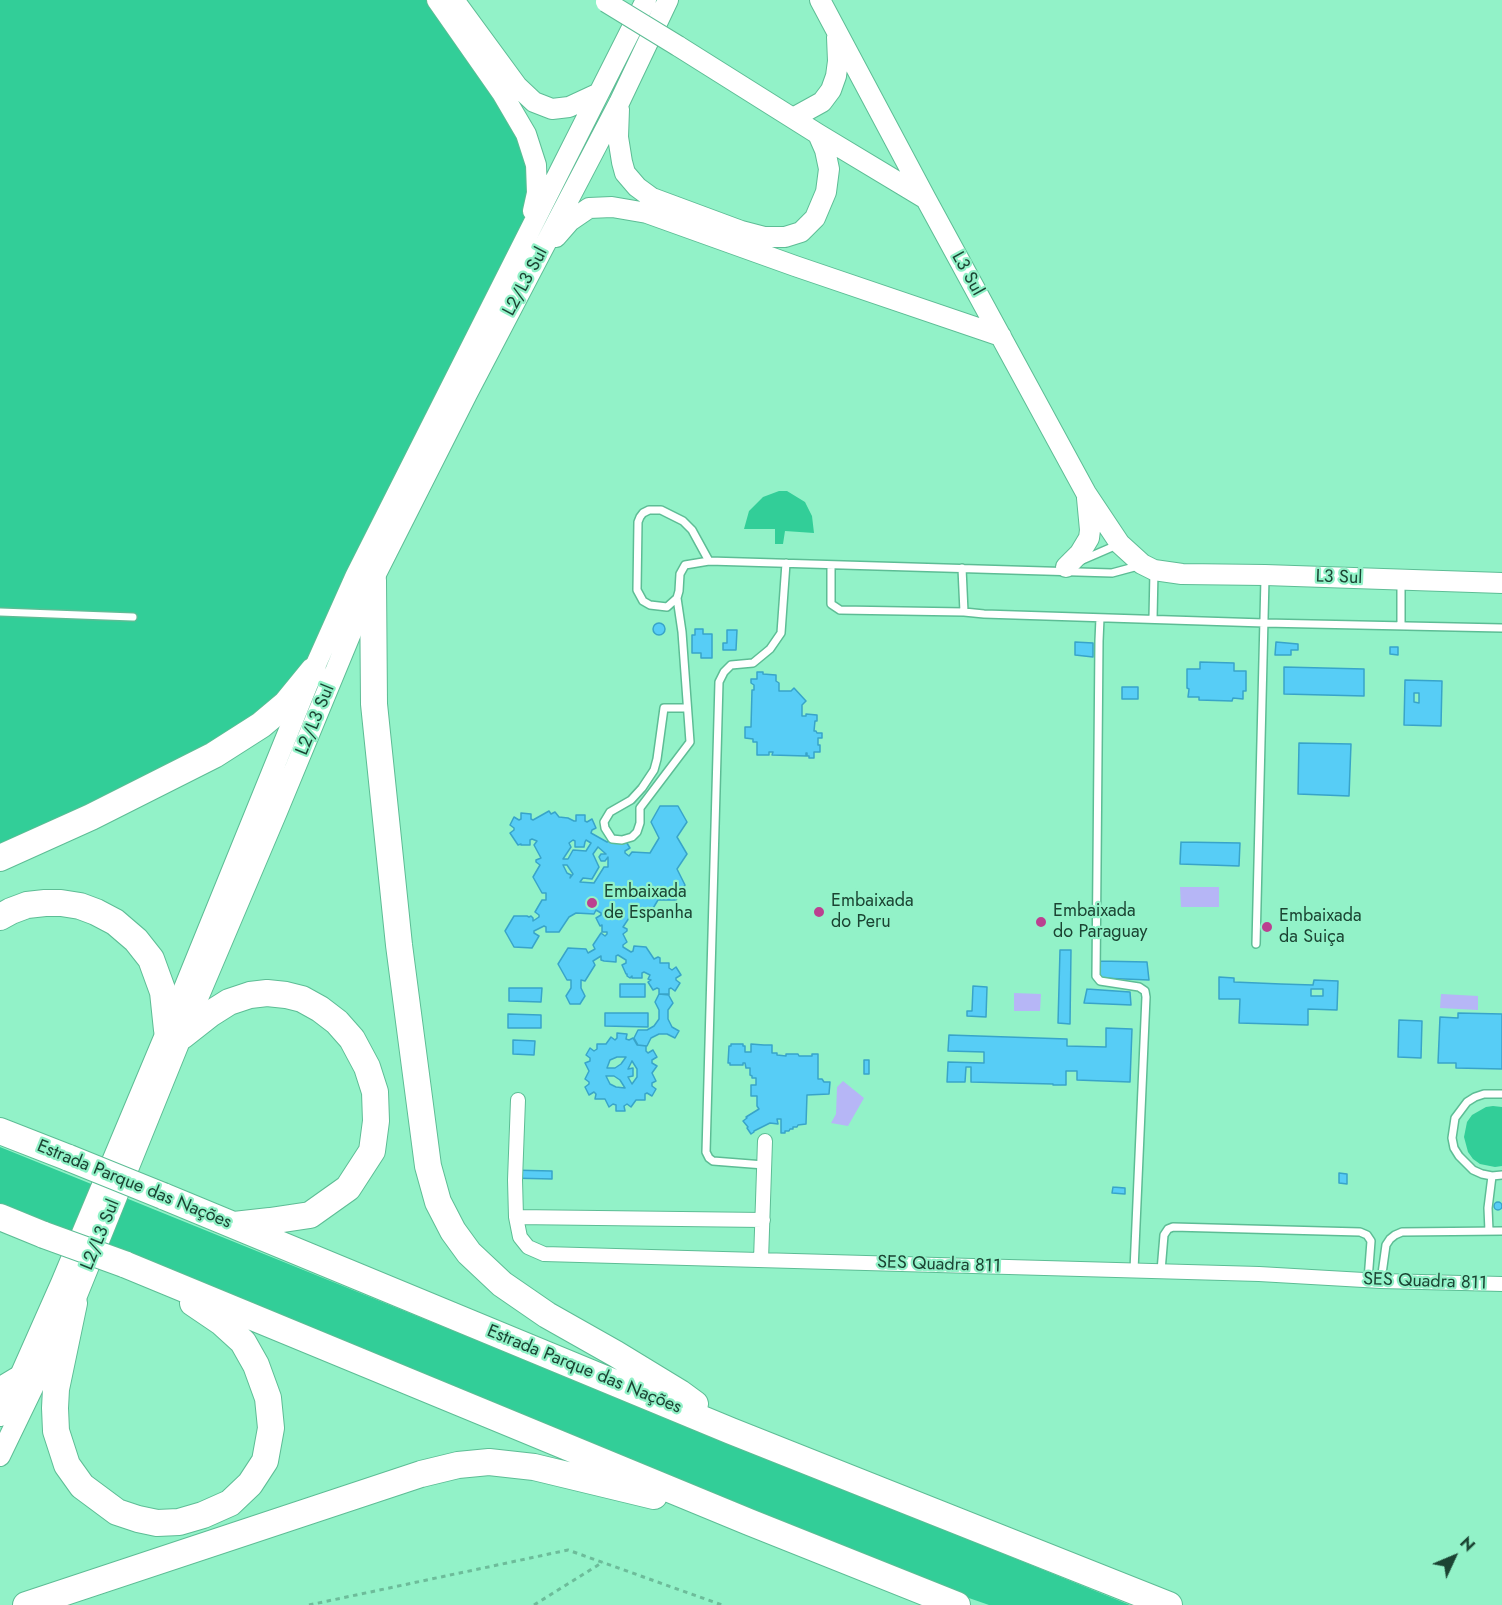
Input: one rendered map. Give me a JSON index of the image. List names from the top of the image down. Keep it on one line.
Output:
{"streets":{"highway":["Estrada Parque das Nações"],"main road":["L3 Sul","L2/L3 Sul"],"street":["SES Quadra 811"]},"places":["Embaixada de Espanha","Embaixada do Peru","Embaixada do Paraguay","Embaixada da Suiça"],"north":"top right"}
